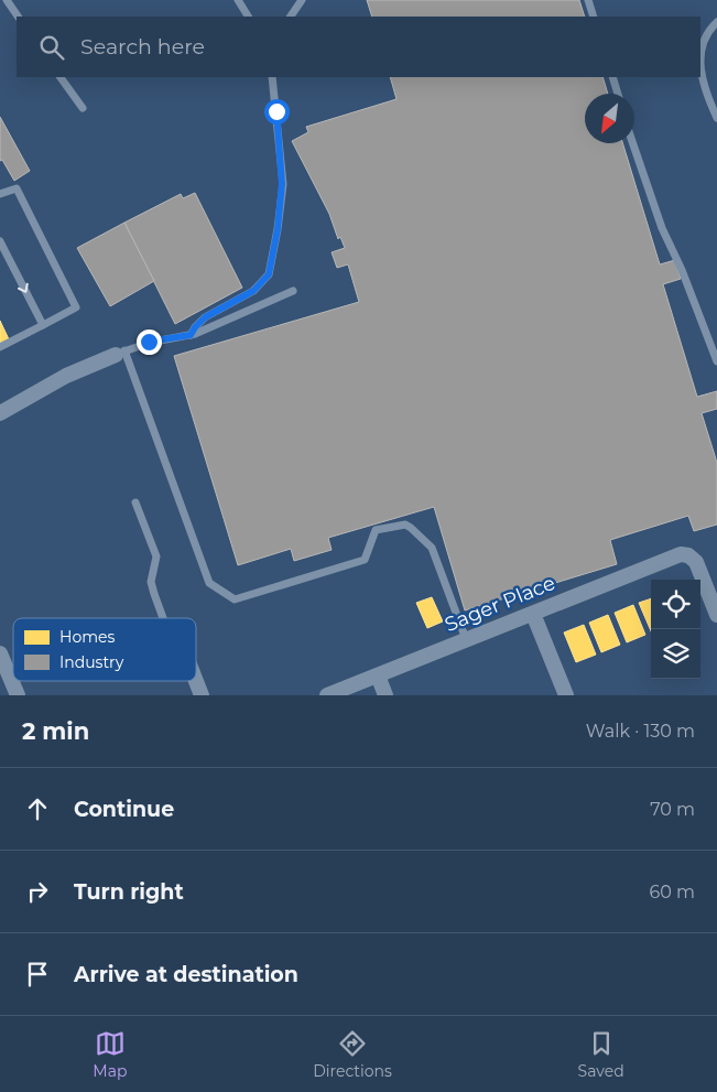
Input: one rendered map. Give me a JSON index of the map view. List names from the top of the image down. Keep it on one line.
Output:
{"streets":{"street":["Sager Place"]},"legend":["Homes","Industry"],"north":"bottom left","page":{"search":"Search here","heading":["2 min","Walk · 130 m"],"list":[["Continue","70 m"],["Turn right","60 m"],"Arrive at destination"],"nav":["Map","Directions","Saved"]}}
